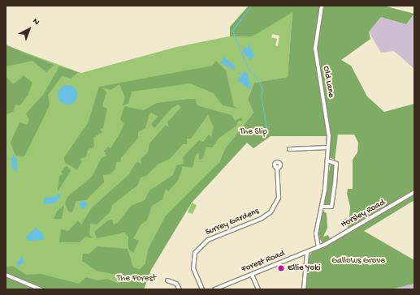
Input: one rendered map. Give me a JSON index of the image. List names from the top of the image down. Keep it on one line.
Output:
{"streets":{"street":["Old Lane","Horsley Road","Surrey Gardens","Forest Road"]},"crossings":[["Old Lane","Horsley Road"],["Old Lane","Forest Road"],["Horsley Road","Forest Road"]],"parks":["The Slip","Gallows Grove","The Forest"],"places":["Ellie Yoki"],"north":"top right"}
